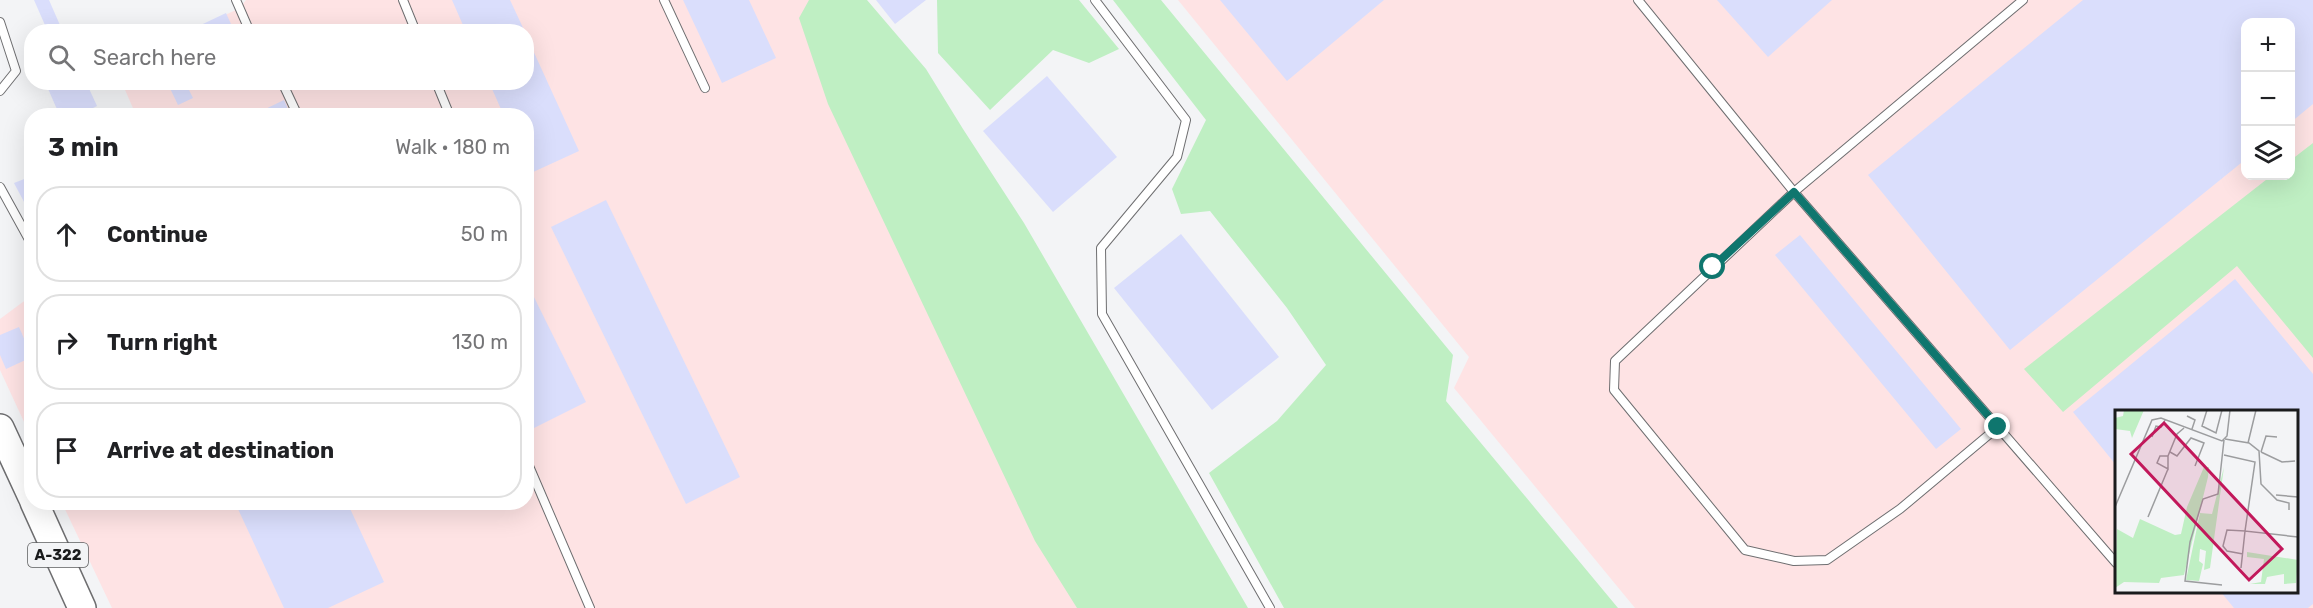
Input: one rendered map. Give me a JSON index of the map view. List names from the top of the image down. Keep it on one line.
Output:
{"streets":{"highway":["А-322"]},"page":{"map_buttons":["+","−"],"search":"Search here","heading":["3 min","Walk · 180 m"],"list":[["Continue","50 m"],["Turn right","130 m"],"Arrive at destination"]}}
